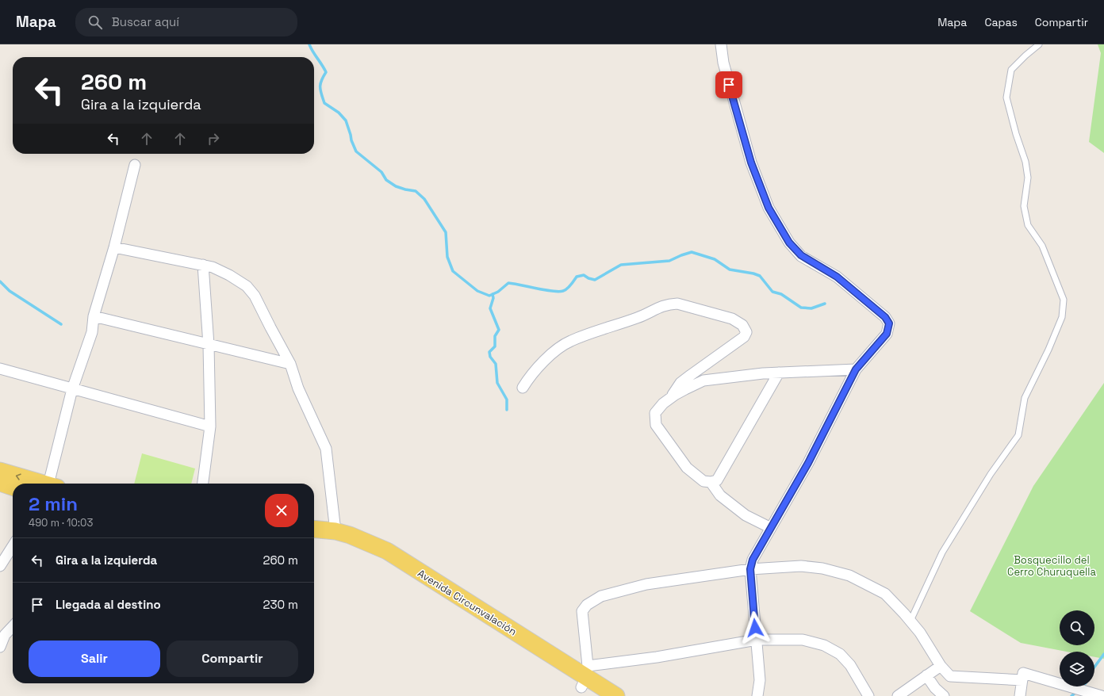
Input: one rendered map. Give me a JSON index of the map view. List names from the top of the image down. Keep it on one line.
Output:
{"streets":{"main road":["Avenida Circunvalación"]},"parks":["Bosquecillo del Cerro Churuquella"],"page":{"header":"Mapa","search":"Buscar aquí","nav":["Mapa","Capas","Compartir"],"turn":["260 m","Gira a la izquierda"],"heading":["2 min","490 m · 10:03"],"list":[{"name":"Gira a la izquierda","value":"260 m"},{"name":"Llegada al destino","value":"230 m"}],"buttons":["Salir","Compartir"]}}
